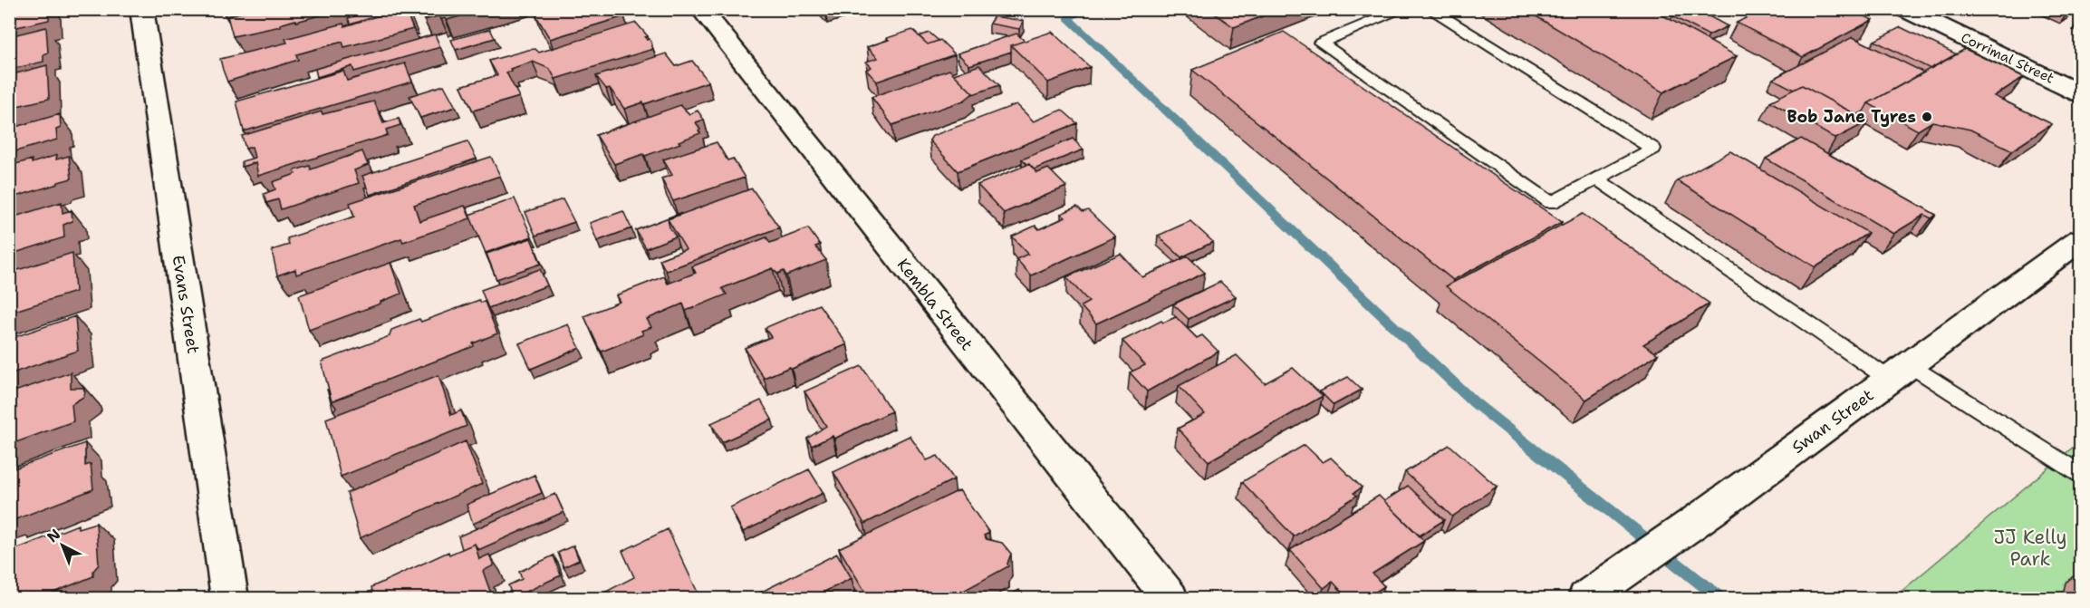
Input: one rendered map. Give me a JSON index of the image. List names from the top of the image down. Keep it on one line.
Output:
{"streets":{"street":["Corrimal Street","Evans Street","Kembla Street","Swan Street"]},"parks":["JJ Kelly Park"],"places":["Bob Jane Tyres"],"north":"top left"}
